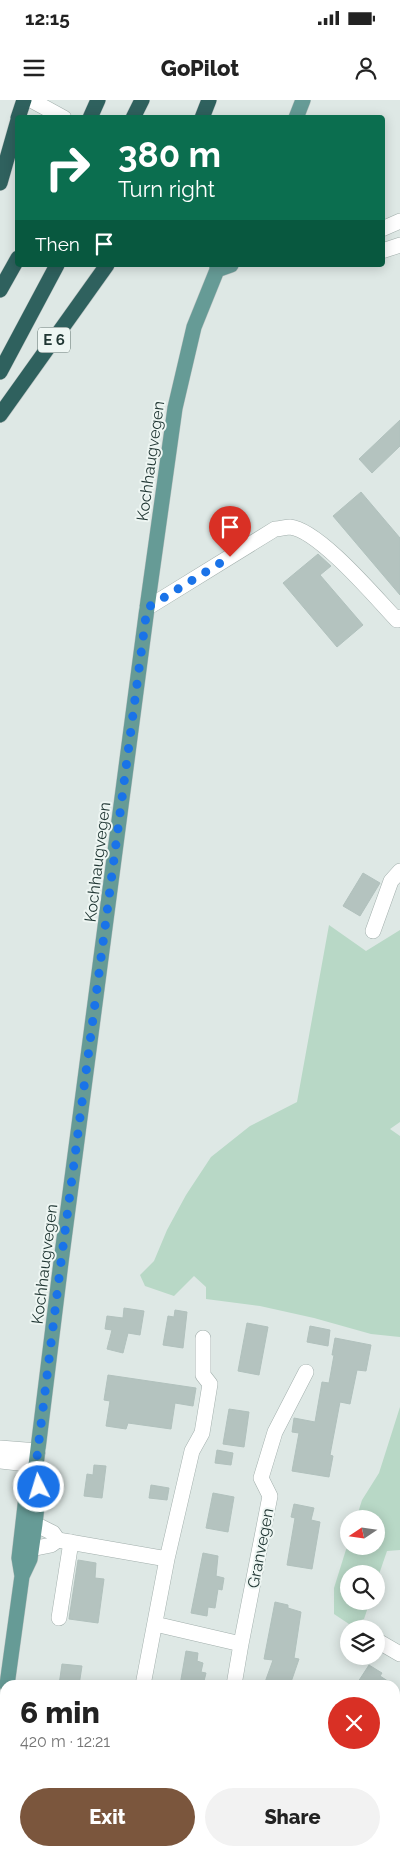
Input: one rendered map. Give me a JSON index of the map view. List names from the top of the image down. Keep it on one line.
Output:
{"streets":{"highway":["E 6"],"main road":["Kochhaugvegen"],"street":["Granvegen"]},"north":"left","page":{"status":"12:15","header":"GoPilot","turn":["380 m","Turn right"],"then":"Then","heading":["6 min","420 m · 12:21"],"buttons":["Exit","Share"]}}
